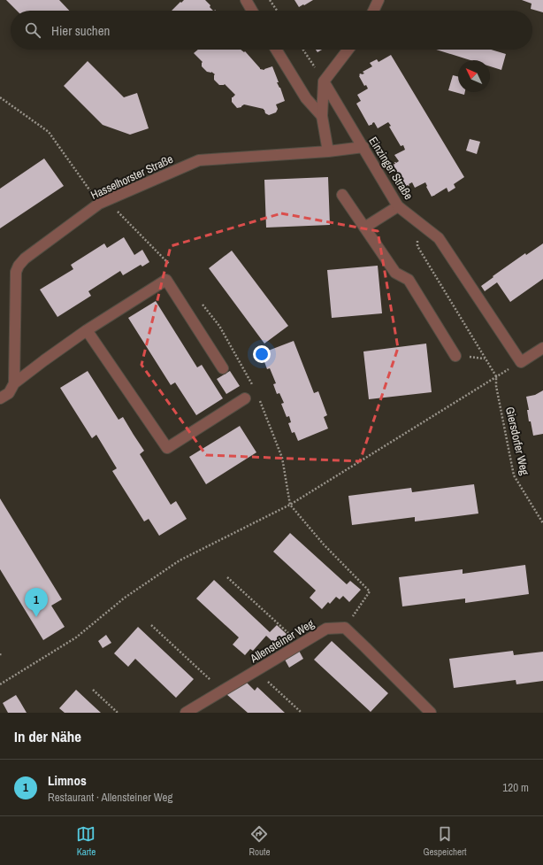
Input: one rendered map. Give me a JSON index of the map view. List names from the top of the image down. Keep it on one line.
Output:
{"streets":{"street":["Einzinger Straße","Hasselhorster Straße","Allensteiner Weg"],"path":["Giersdorfer Weg"]},"crossings":[["Einzinger Straße","Hasselhorster Straße"]],"north":"top left","page":{"search":"Hier suchen","pins":"1","heading":"In der Nähe","list":[{"mark":"1","name":"Limnos","note":"Restaurant · Allensteiner Weg","value":"120 m"}],"nav":["Karte","Route","Gespeichert"]}}
